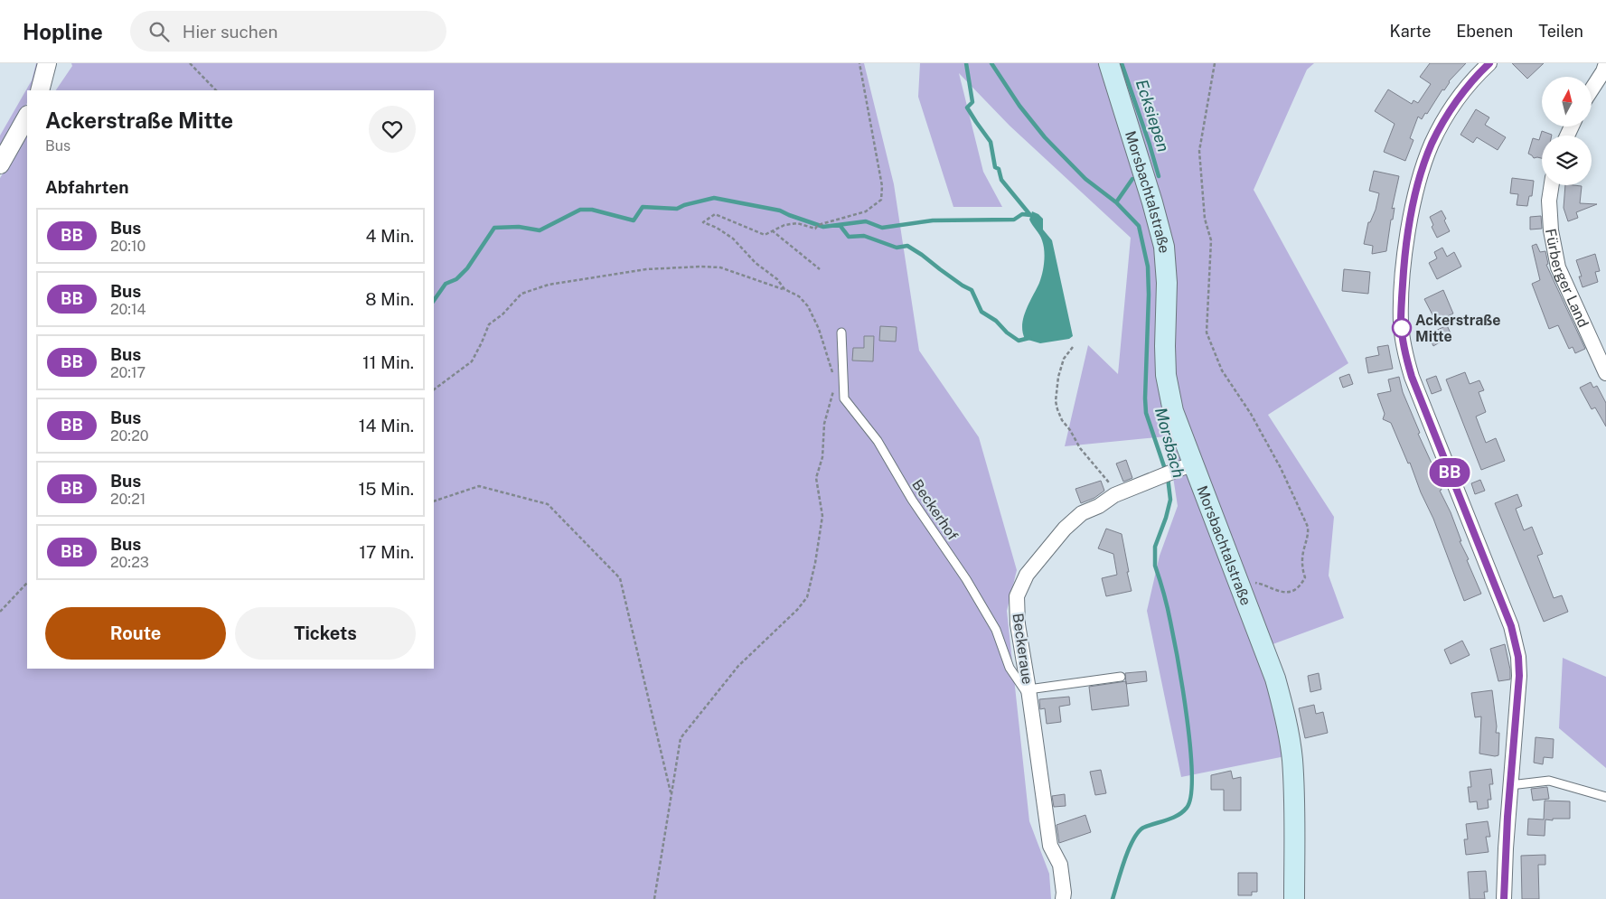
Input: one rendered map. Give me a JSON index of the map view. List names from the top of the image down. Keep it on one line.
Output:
{"streets":{"main road":["Morsbachtalstraße"],"street":["Fürberger Land","Beckeraue"],"lane":["Beckerhof"]},"crossings":[["Morsbachtalstraße","Beckeraue"],["Beckerhof","Beckeraue"]],"water":["Ecksiepen","Morsbach"],"places":["Ackerstraße Mitte"],"lines":["bus line BB"],"north":"top","page":{"header":"Hopline","search":"Hier suchen","nav":["Karte","Ebenen","Teilen"],"on_map":"BB","heading":[["Ackerstraße Mitte","Bus"],"Abfahrten"],"list":[{"mark":"BB","name":"Bus","note":"20:10","value":"4 Min."},{"mark":"BB","name":"Bus","note":"20:14","value":"8 Min."},{"mark":"BB","name":"Bus","note":"20:17","value":"11 Min."},{"mark":"BB","name":"Bus","note":"20:20","value":"14 Min."},{"mark":"BB","name":"Bus","note":"20:21","value":"15 Min."},{"mark":"BB","name":"Bus","note":"20:23","value":"17 Min."}],"buttons":["Route","Tickets"]}}
